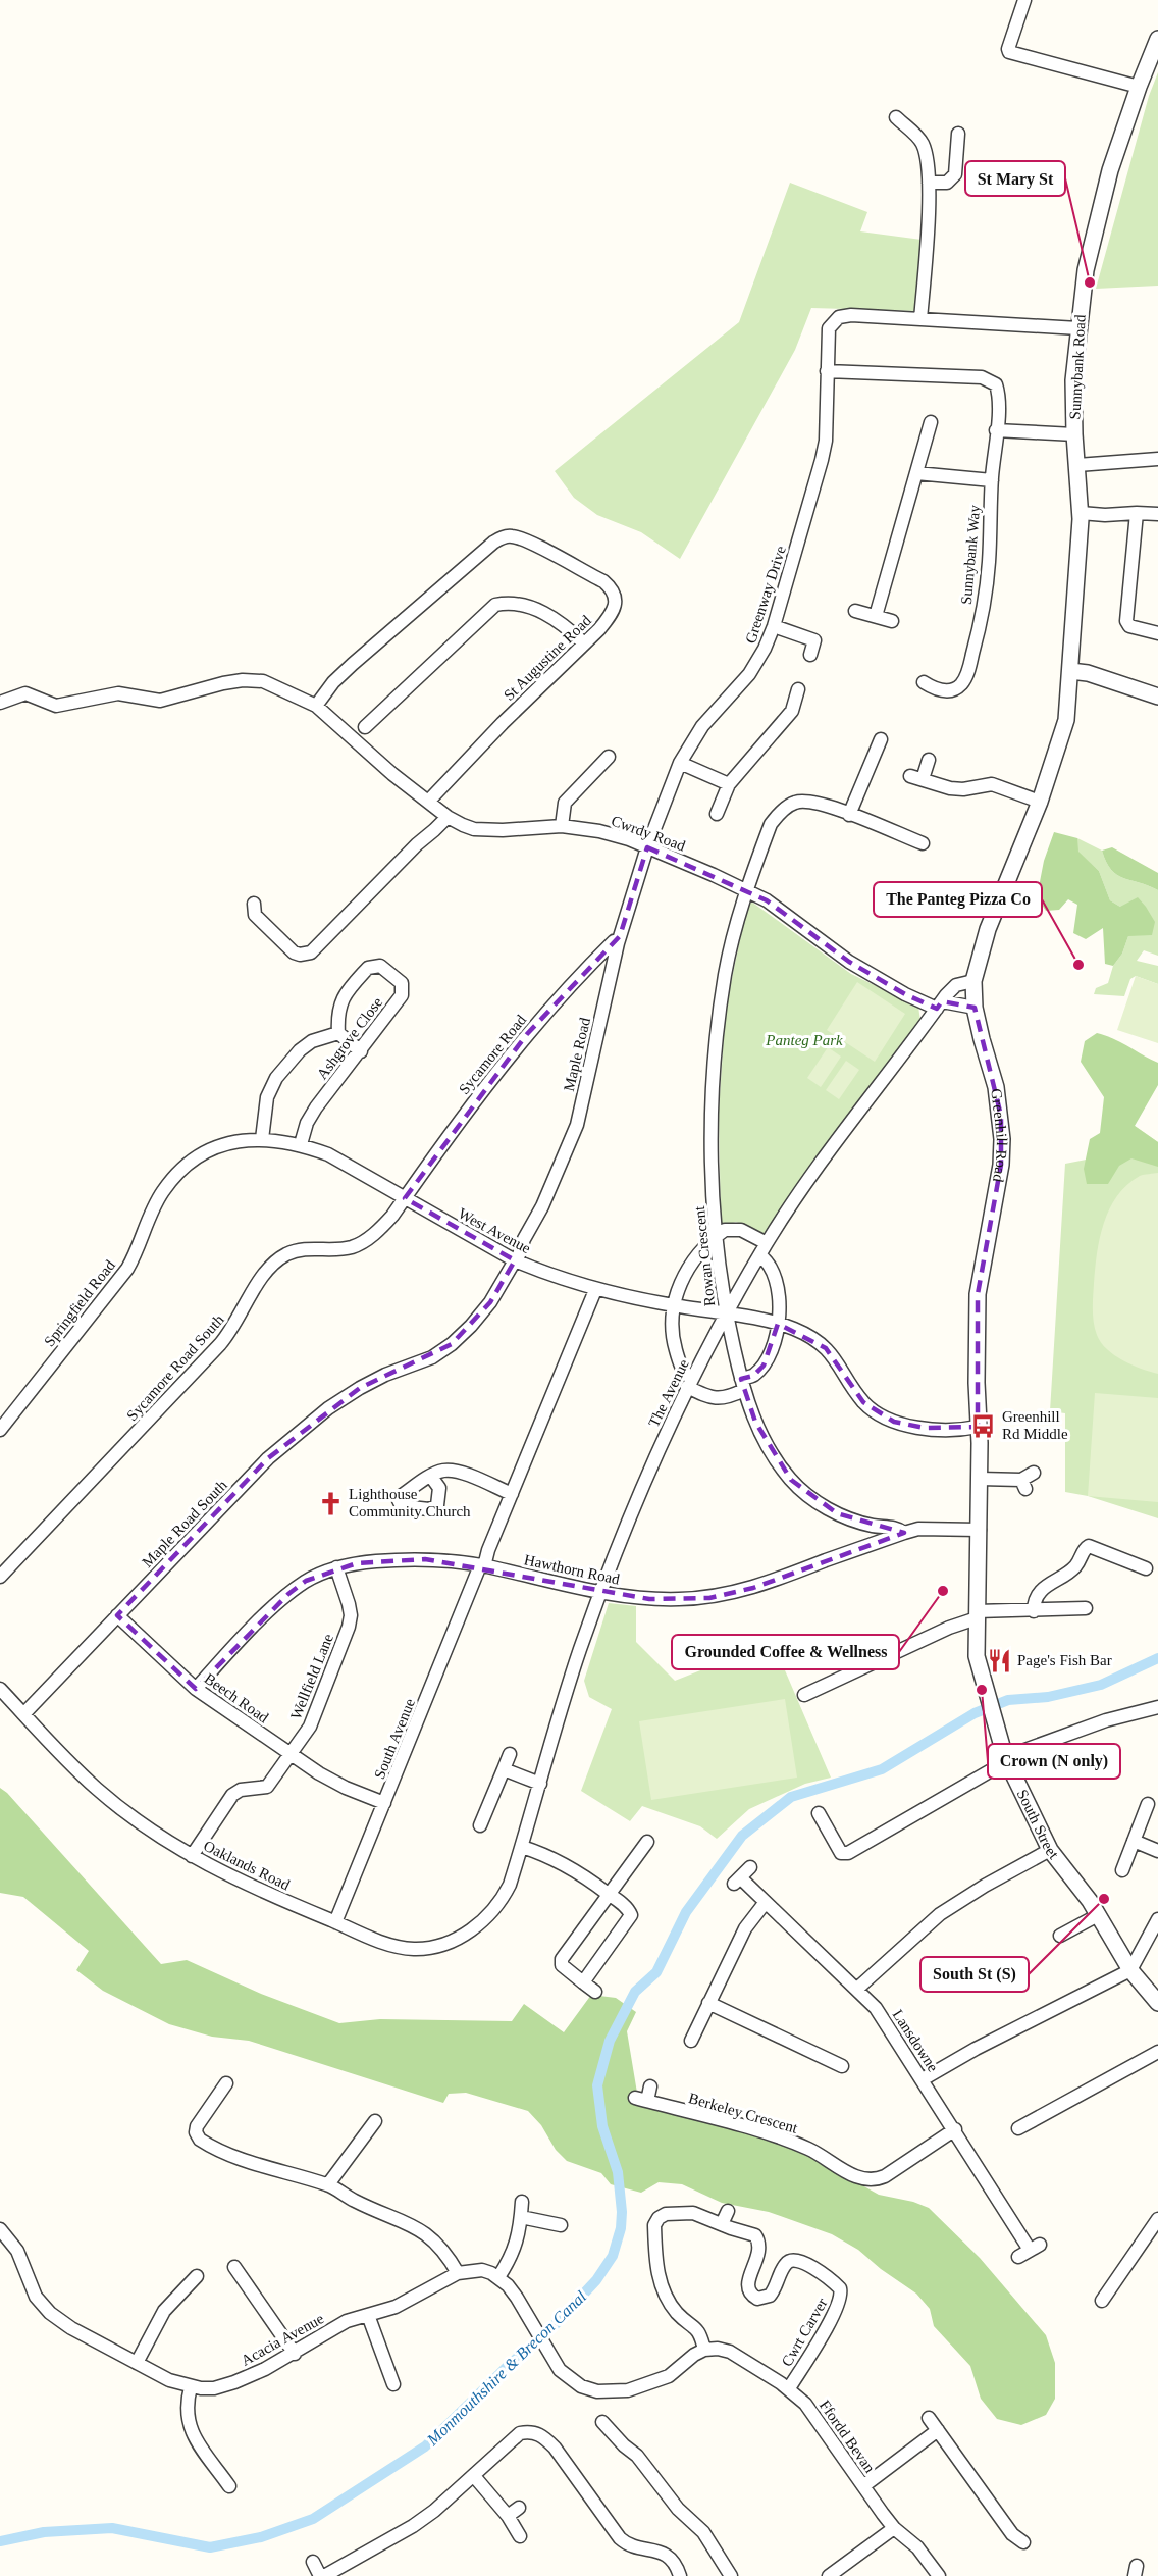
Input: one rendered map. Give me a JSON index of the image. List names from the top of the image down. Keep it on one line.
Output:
{"streets":{"street":["Sunnybank Road","Sunnybank Way","Greenway Drive","St Augustine Road","Cwrdy Road","Ashgrove Close","Sycamore Road","Maple Road","Greenhill Road","West Avenue","Rowan Crescent","Springfield Road","Sycamore Road South","The Avenue","Maple Road South","Hawthorn Road","Wellfield Lane","Beech Road","South Avenue","South Street","Oaklands Road","Lansdowne","Berkeley Crescent","Cwrt Carver","Acacia Avenue","Ffordd Bevan"]},"crossings":[["Sunnybank Road","Greenhill Road"],["Sunnybank Way","Greenway Drive"],["Greenway Drive","Cwrdy Road"],["Greenway Drive","Maple Road"],["St Augustine Road","Cwrdy Road"],["Cwrdy Road","Maple Road"],["Cwrdy Road","Greenhill Road"],["Cwrdy Road","Rowan Crescent"],["Cwrdy Road","The Avenue"],["Ashgrove Close","West Avenue"],["Ashgrove Close","Springfield Road"],["Sycamore Road","Maple Road"],["Sycamore Road","West Avenue"],["Sycamore Road","Sycamore Road South"],["Maple Road","West Avenue"],["Maple Road","Maple Road South"],["Greenhill Road","West Avenue"],["Greenhill Road","The Avenue"],["Greenhill Road","Hawthorn Road"],["Greenhill Road","South Street"],["West Avenue","Rowan Crescent"],["West Avenue","Springfield Road"],["West Avenue","Sycamore Road South"],["West Avenue","The Avenue"],["West Avenue","South Avenue"],["Rowan Crescent","The Avenue"],["Rowan Crescent","Hawthorn Road"],["The Avenue","Hawthorn Road"],["The Avenue","Oaklands Road"],["Maple Road South","Beech Road"],["Maple Road South","Oaklands Road"],["Hawthorn Road","Wellfield Lane"],["Hawthorn Road","Beech Road"],["Hawthorn Road","South Avenue"],["Wellfield Lane","Beech Road"],["Wellfield Lane","Oaklands Road"],["Beech Road","South Avenue"],["South Avenue","Oaklands Road"],["Lansdowne","Berkeley Crescent"],["Cwrt Carver","Ffordd Bevan"]],"water":["Monmouthshire & Brecon Canal"],"parks":["Panteg Park"],"places":{"other":["St Mary St","The Panteg Pizza Co","Grounded Coffee & Wellness","Crown (N only)","South St (S)"],"bus stop":["Greenhill Rd Middle"],"church":["Lighthouse Community Church"],"restaurant":["Page's Fish Bar"]}}
